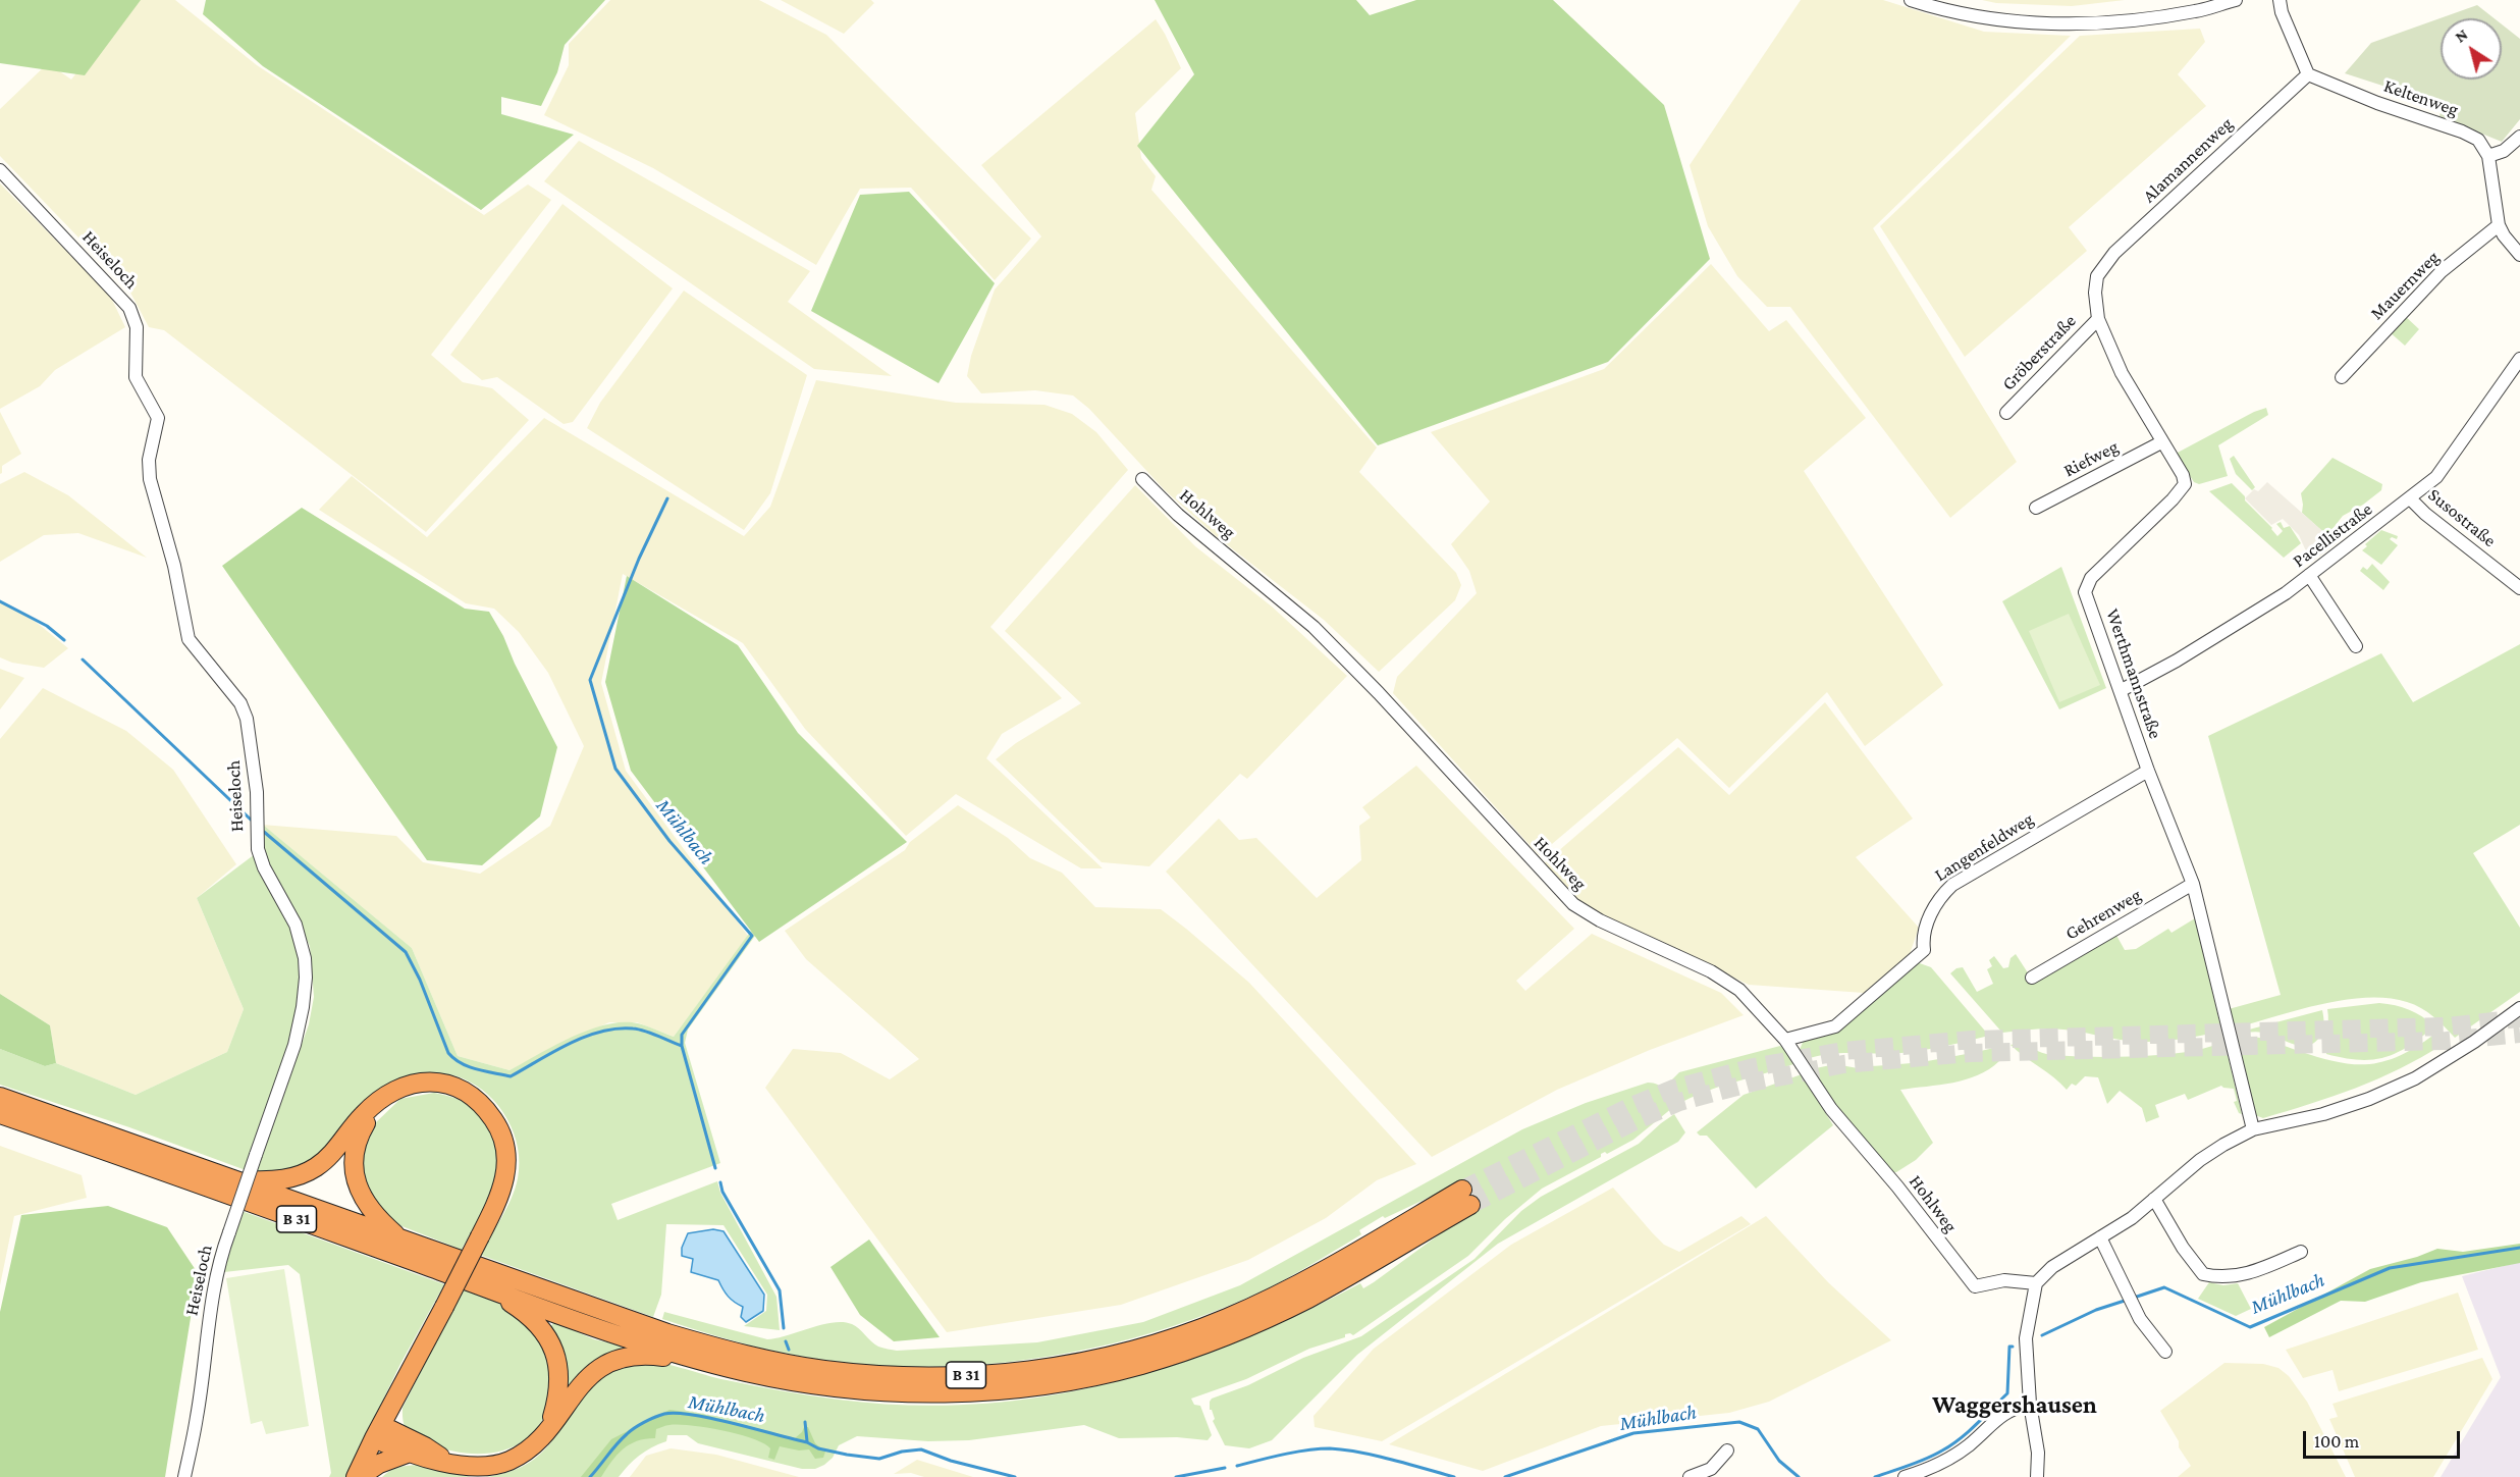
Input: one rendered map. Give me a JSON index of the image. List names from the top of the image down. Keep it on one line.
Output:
{"streets":{"highway":["B 31"],"street":["Keltenweg","Alamannenweg","Heiseloch","Mauernweg","Gröberstraße","Riefweg","Hohlweg","Susostraße","Pacellistraße","Werthmannstraße","Langenfeldweg","Gehrenweg"]},"crossings":[["Keltenweg","Alamannenweg"],["Alamannenweg","Werthmannstraße"],["Gröberstraße","Werthmannstraße"],["Riefweg","Werthmannstraße"],["Hohlweg","Langenfeldweg"],["Susostraße","Pacellistraße"],["Pacellistraße","Werthmannstraße"],["Werthmannstraße","Langenfeldweg"],["Werthmannstraße","Gehrenweg"]],"districts":["Waggershausen"],"water":["Mühlbach"],"scale_bar":"100 m","north":"top left"}
